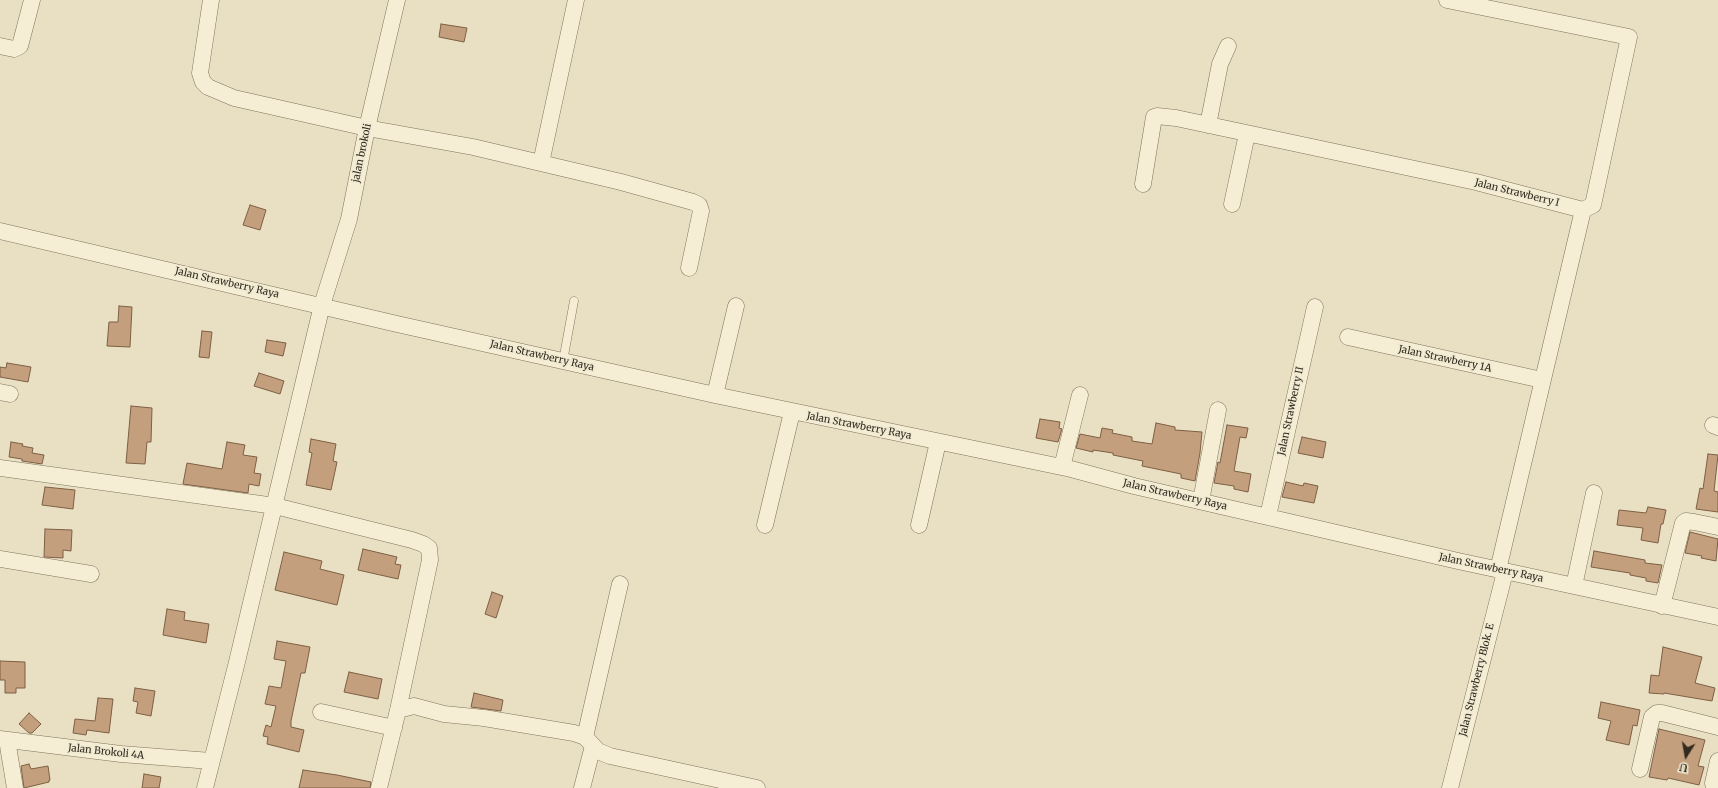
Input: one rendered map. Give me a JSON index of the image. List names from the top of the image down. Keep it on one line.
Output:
{"streets":{"street":["jalan brokoli","Jalan Strawberry I","Jalan Strawberry Raya","Jalan Strawberry 1A","Jalan Strawberry II","Jalan Strawberry Blok. E","Jalan Brokoli 4A"]},"crossings":[["jalan brokoli","Jalan Strawberry Raya"],["jalan brokoli","Jalan Brokoli 4A"],["Jalan Strawberry Raya","Jalan Strawberry II"],["Jalan Strawberry Raya","Jalan Strawberry Blok. E"]],"north":"bottom"}
